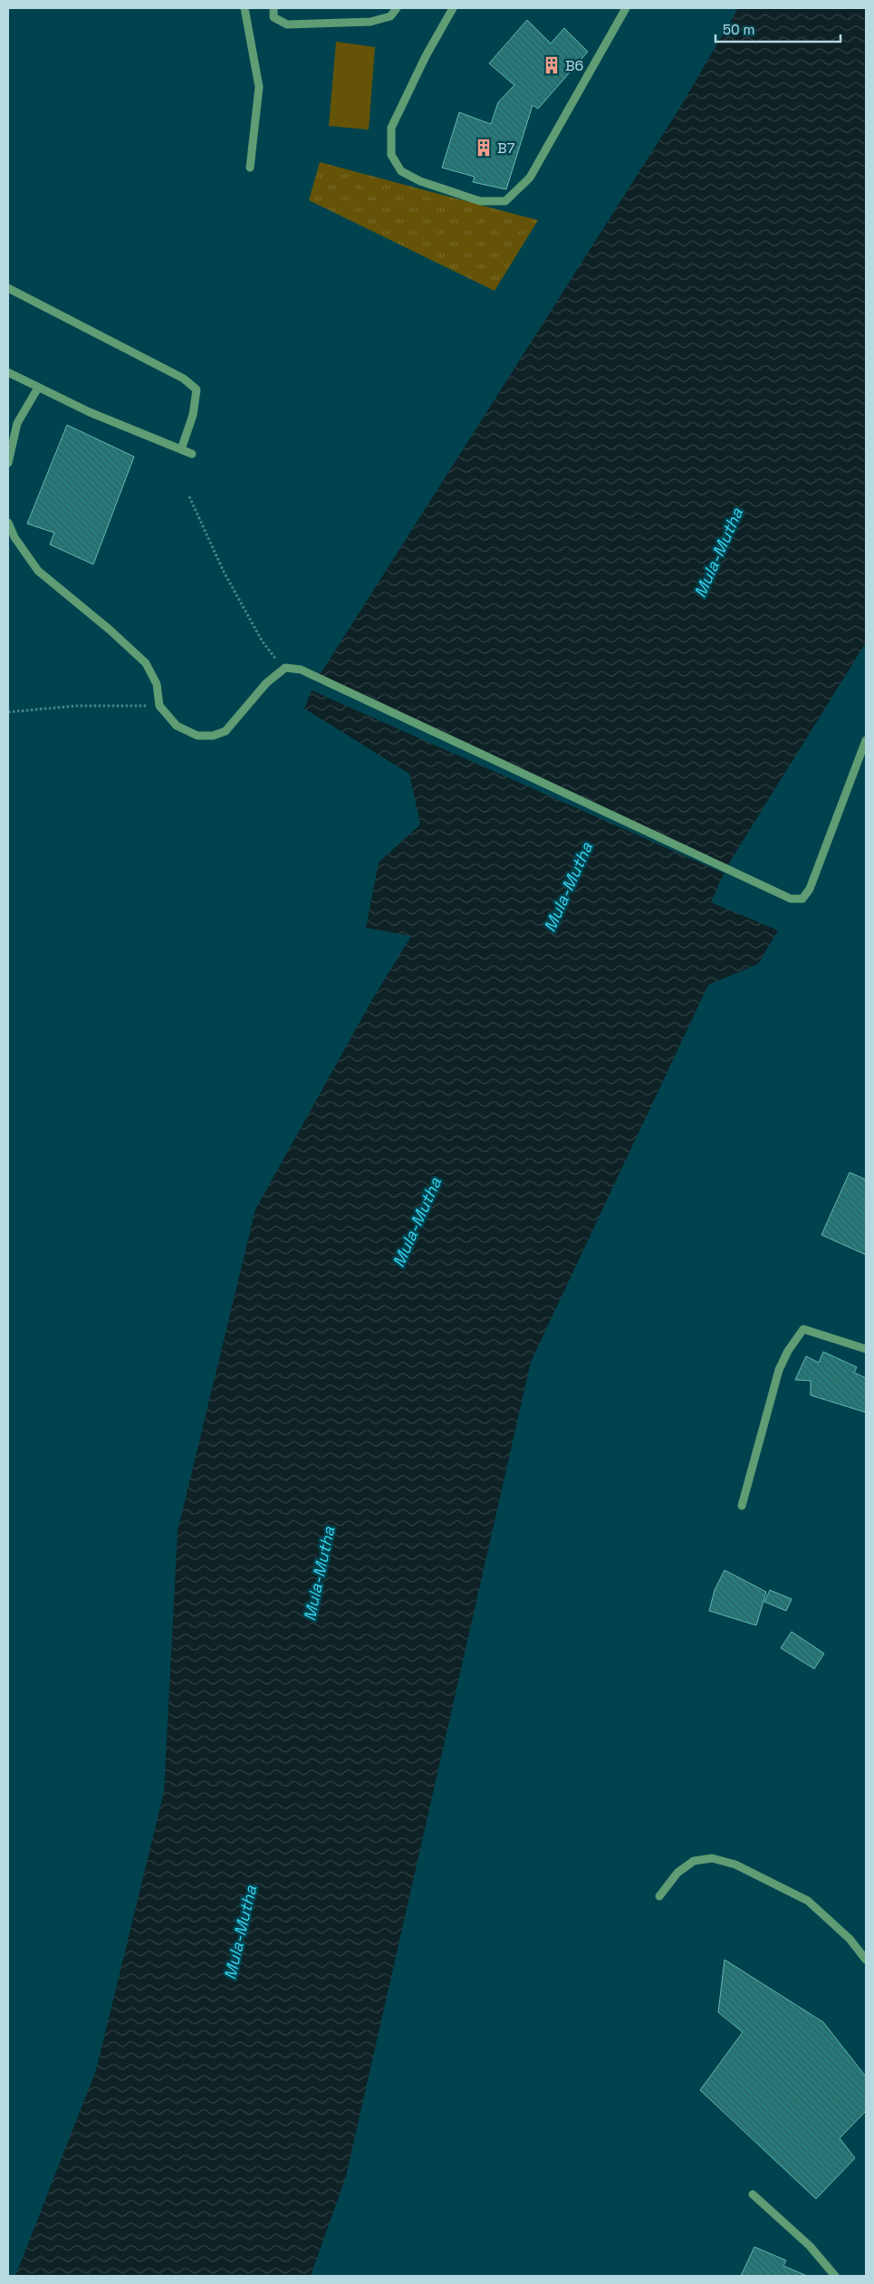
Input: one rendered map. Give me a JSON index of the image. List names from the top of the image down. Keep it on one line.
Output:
{"water":["Mula-Mutha"],"places":{"building":["B6","B7"]},"scale_bar":"50 m"}
